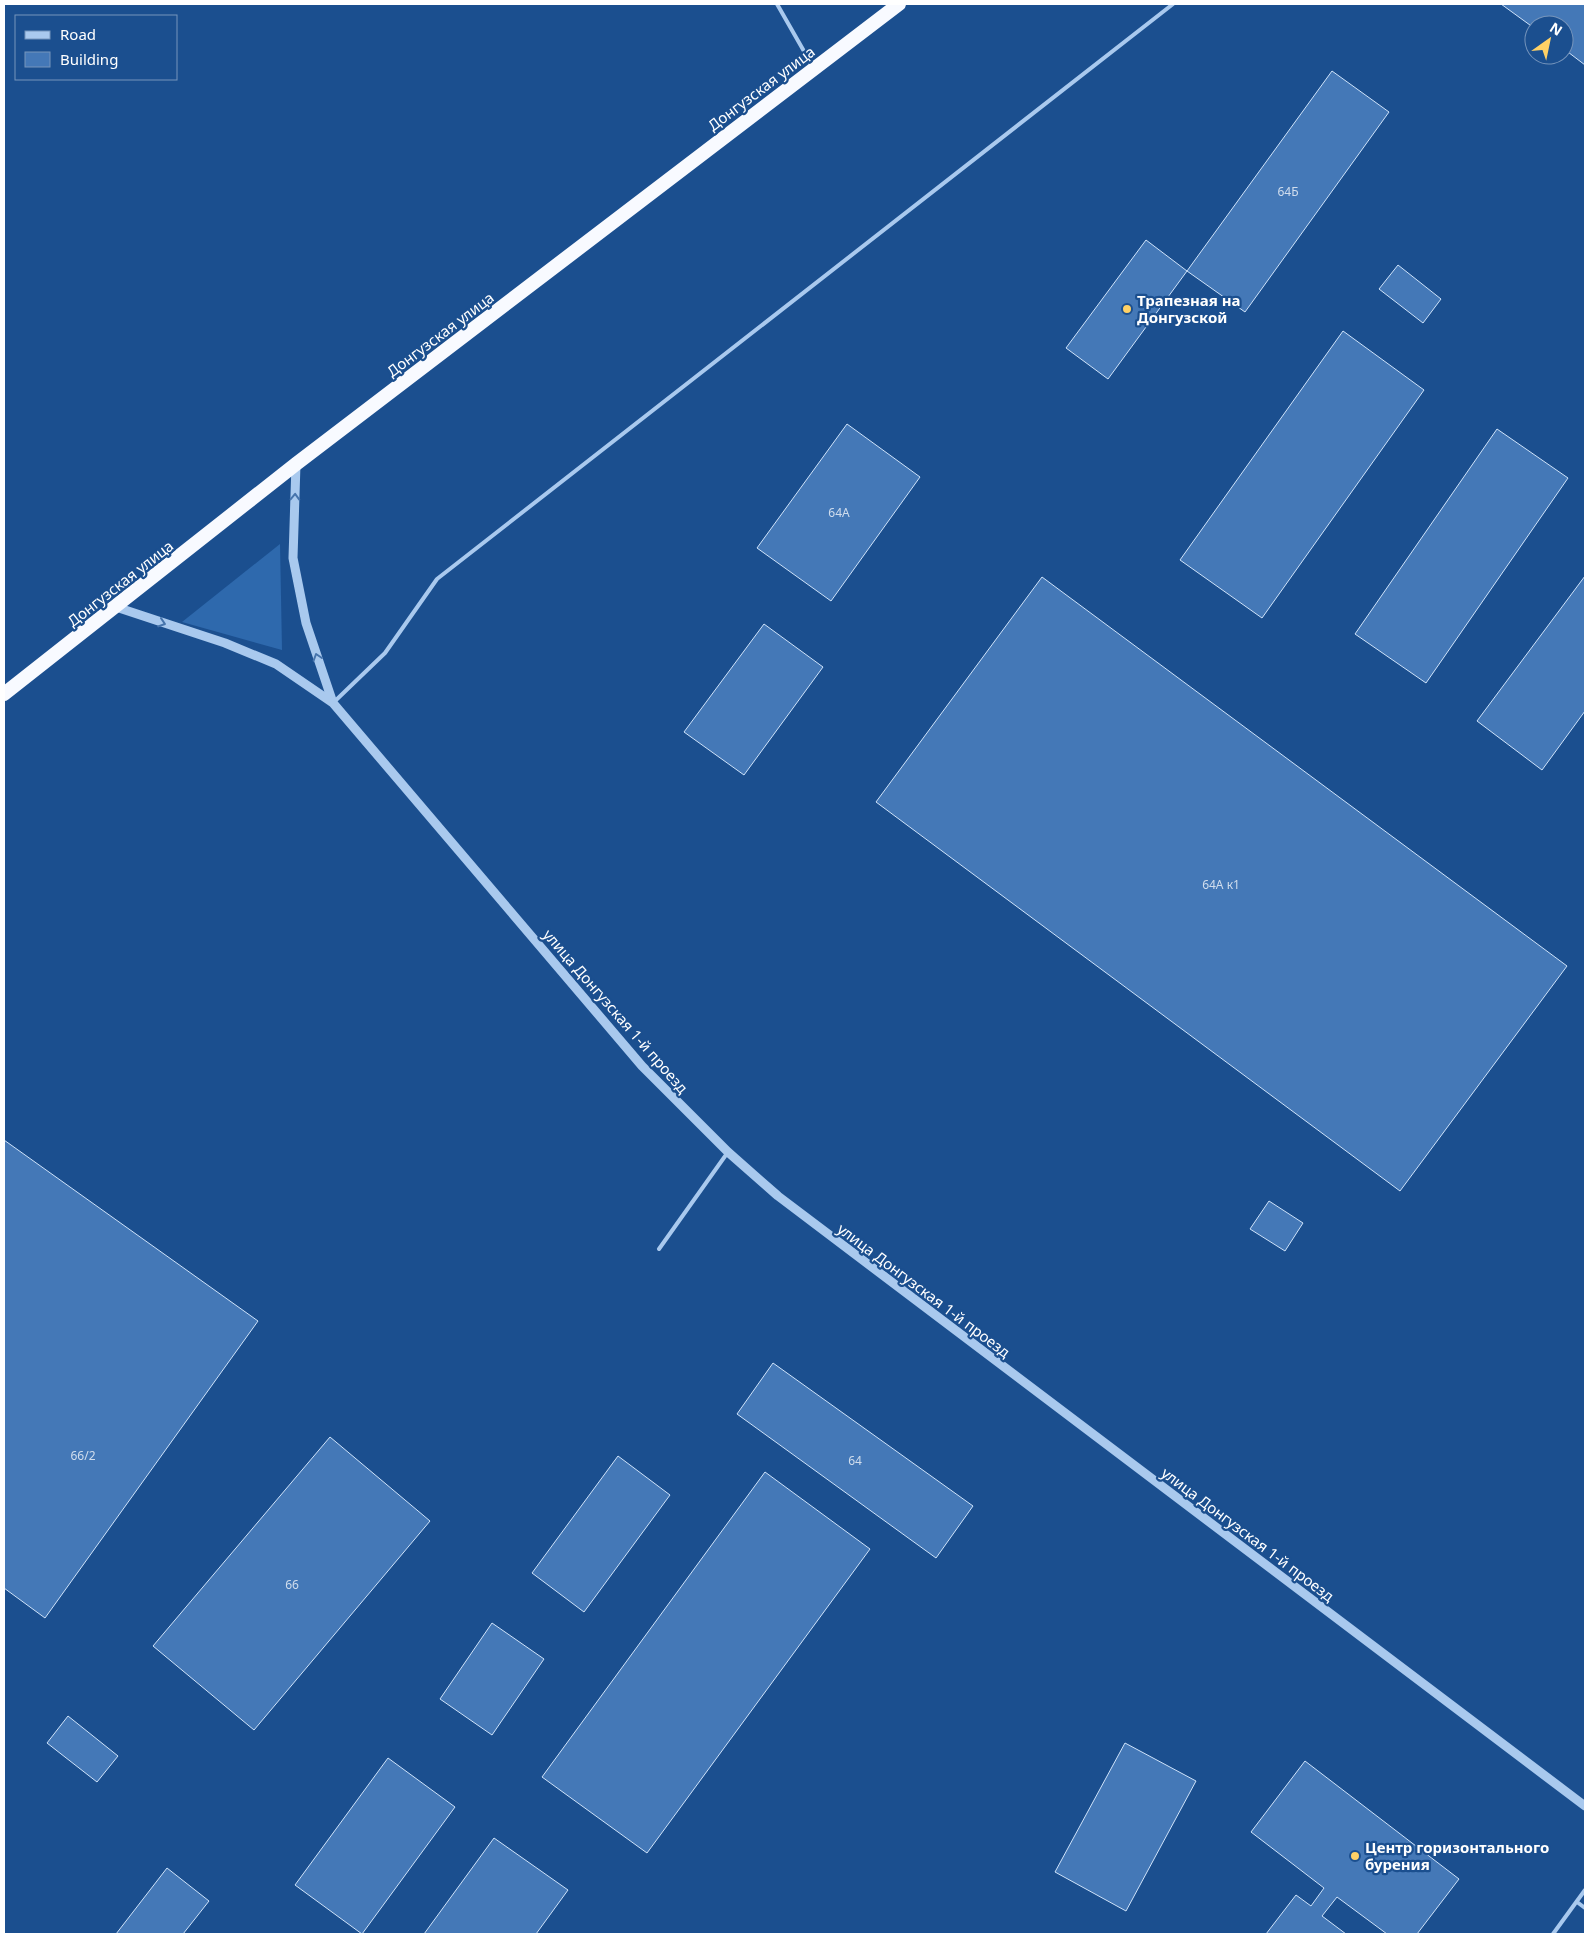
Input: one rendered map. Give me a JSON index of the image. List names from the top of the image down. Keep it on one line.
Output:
{"streets":{"highway":["Донгузская улица"],"street":["улица Донгузская 1-й проезд"]},"places":["Трапезная на Донгузской","Центр горизонтального бурения"],"house_numbers":["64Б","64А","64А к1","66/2","64","66"],"legend":["Road","Building"],"north":"top right"}
